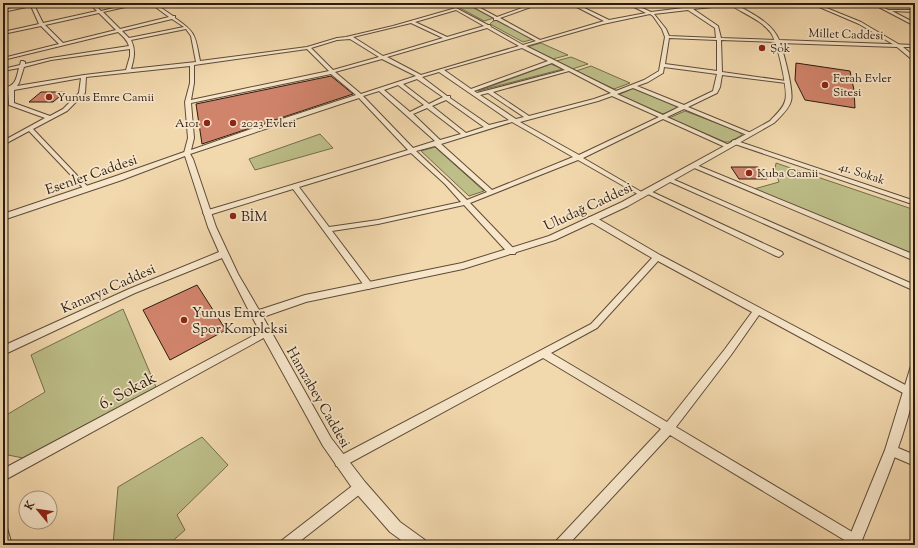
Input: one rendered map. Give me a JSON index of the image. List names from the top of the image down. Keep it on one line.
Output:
{"streets":{"street":["Millet Caddesi","41. Sokak","Esenler Caddesi","Uludağ Caddesi","Kanarya Caddesi","6. Sokak","Hamzabey Caddesi"]},"crossings":[["Millet Caddesi","Uludağ Caddesi"],["41. Sokak","Uludağ Caddesi"],["Esenler Caddesi","Hamzabey Caddesi"],["Uludağ Caddesi","Hamzabey Caddesi"],["Kanarya Caddesi","Hamzabey Caddesi"],["6. Sokak","Hamzabey Caddesi"]],"places":["Şok","Ferah Evler Sitesi","Yunus Emre Camii","A101","2023 Evleri","Kuba Camii","BİM","Yunus Emre Spor Kompleksi"],"north":"top left"}
